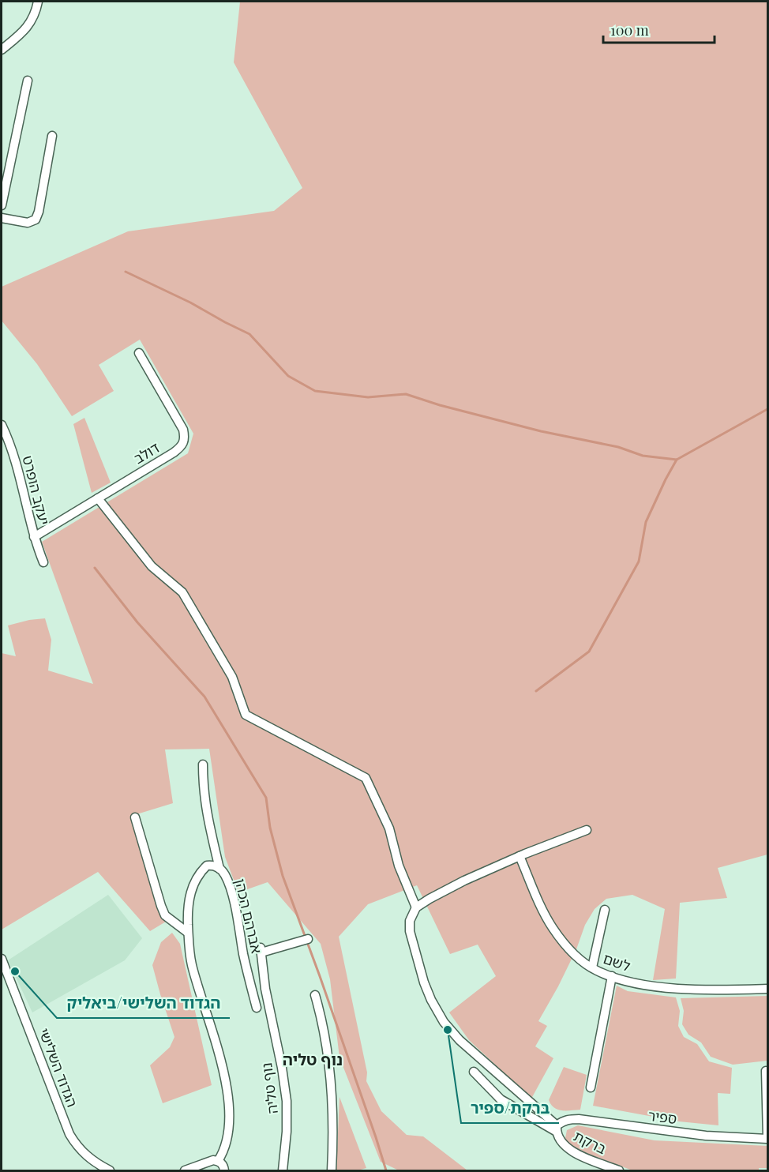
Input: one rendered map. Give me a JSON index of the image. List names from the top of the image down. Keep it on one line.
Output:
{"streets":{"street":["דולב","יעקב הופרט","אברהם הכהן","לשם","הגדוד השלישי","נוף טליה","ספיר","ברקת"]},"crossings":[["דולב","יעקב הופרט"],["ספיר","ברקת"]],"districts":["נוף טליה"],"places":["הגדוד השלישי/ביאליק","ברקת/ספיר"],"scale_bar":"100 m"}
